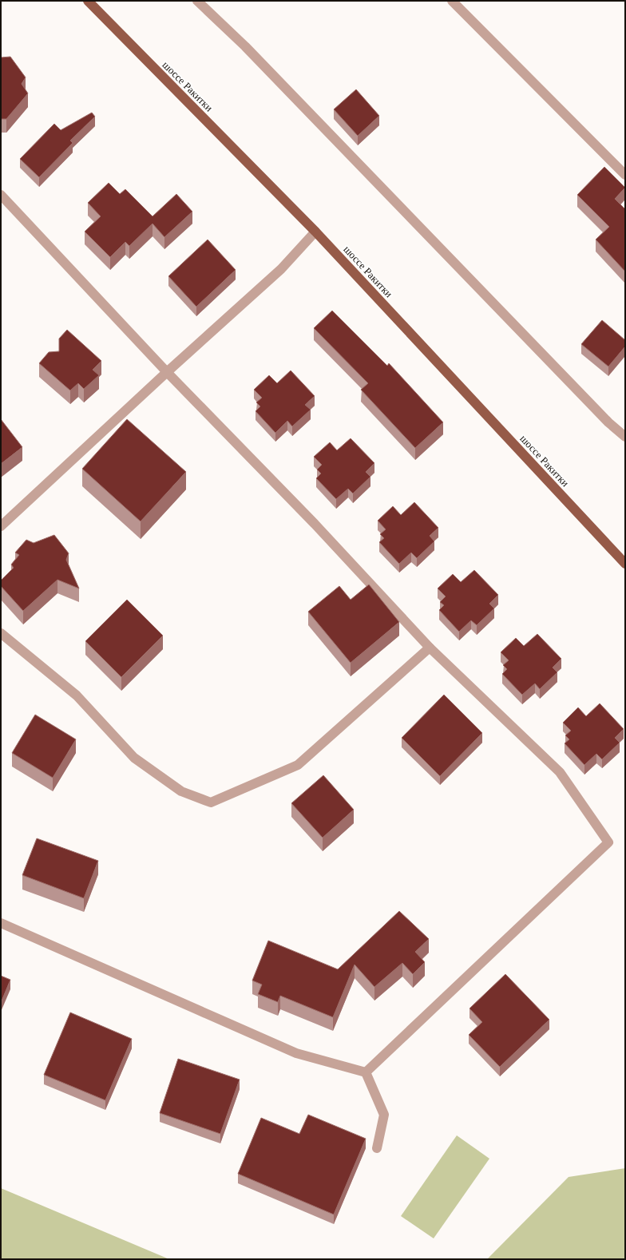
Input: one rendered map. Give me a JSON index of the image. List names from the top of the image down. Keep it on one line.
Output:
{"streets":{"main road":["шоссе Ракитки"]}}
